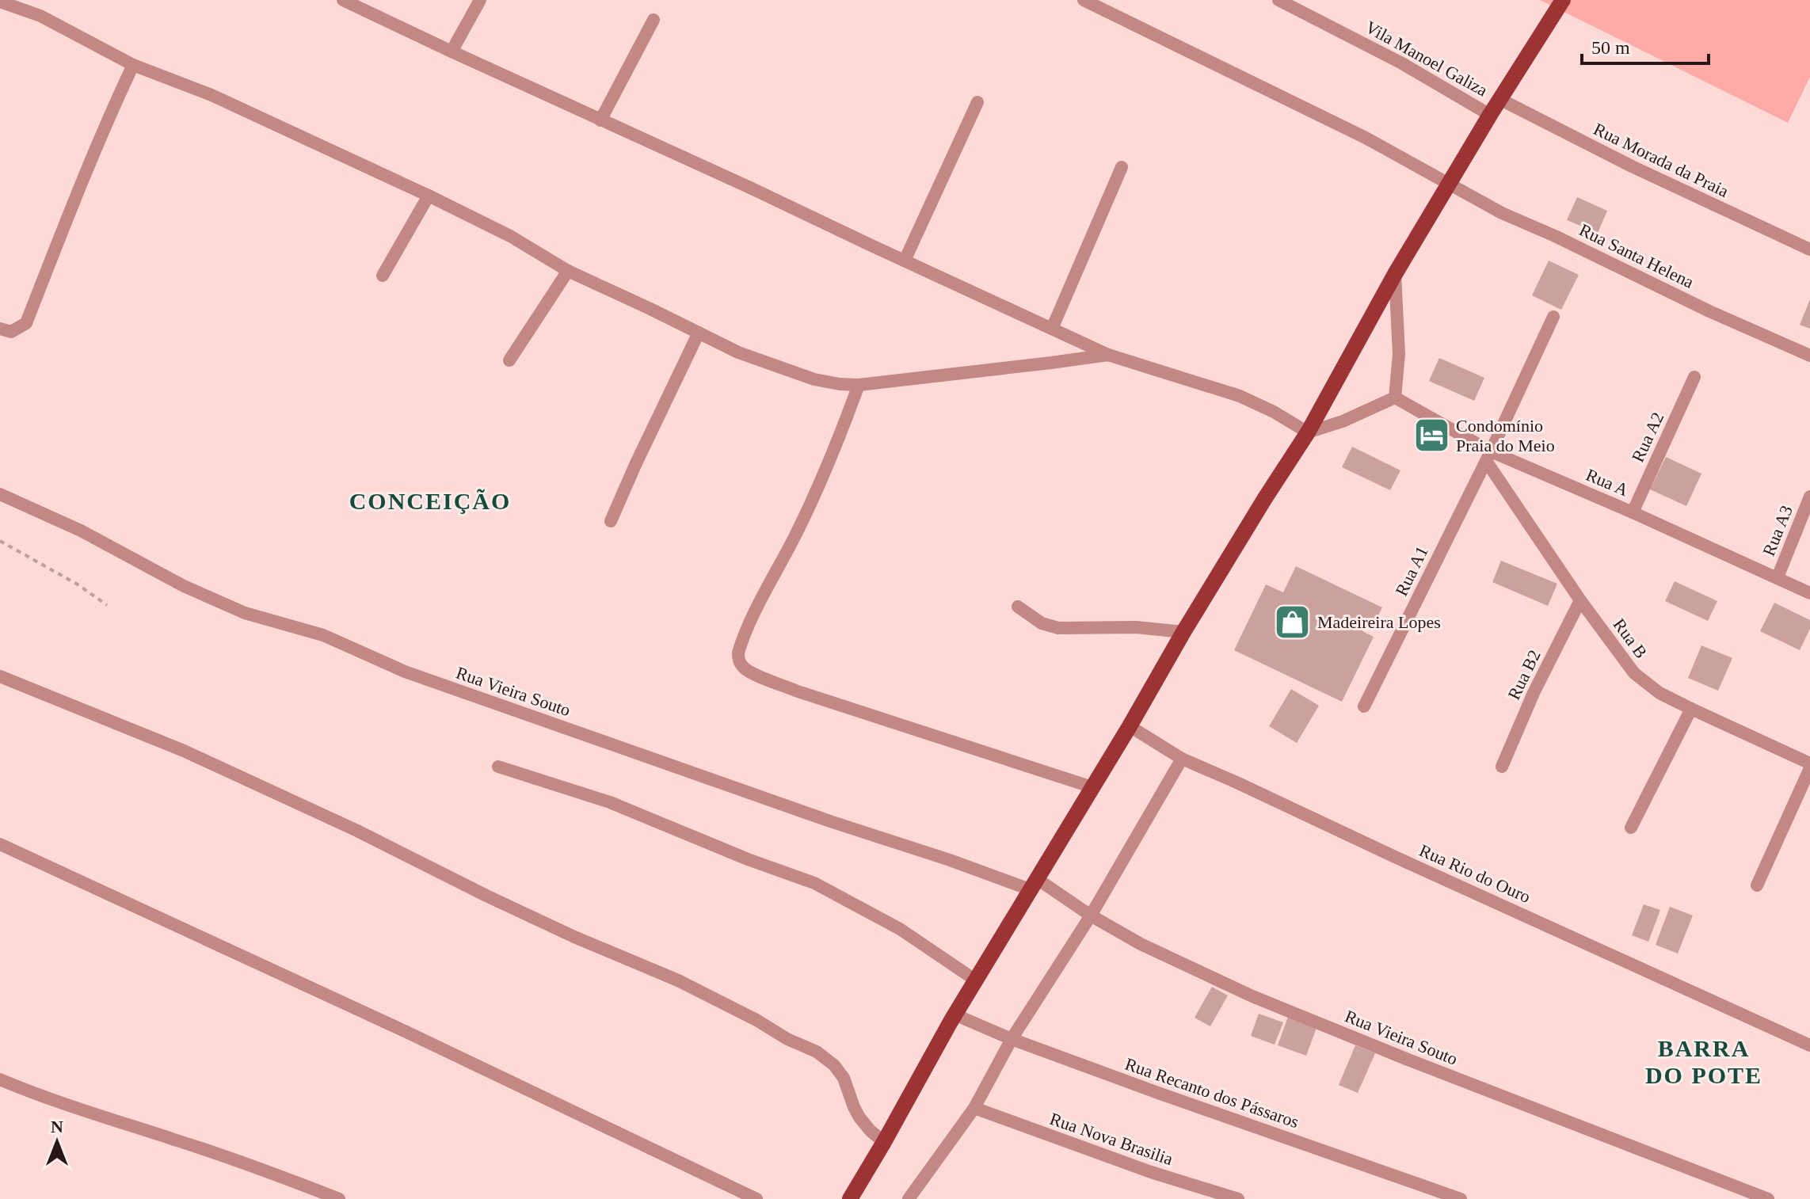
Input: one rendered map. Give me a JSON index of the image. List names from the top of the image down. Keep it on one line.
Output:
{"streets":{"street":["Vila Manoel Galiza","Rua Morada da Praia","Rua Santa Helena","Rua A2","Rua A","Rua A3","Rua A1","Rua B","Rua B2","Rua Vieira Souto","Rua Rio do Ouro","Rua Recanto dos Pássaros","Rua Nova Brasilia"]},"crossings":[["Rua A2","Rua A"],["Rua A","Rua A3"],["Rua A","Rua A1"],["Rua A","Rua B"],["Rua A1","Rua B"],["Rua B","Rua B2"]],"districts":["CONCEIÇÃO","BARRA DO POTE"],"places":{"hotel":["Condomínio Praia do Meio"],"shop":["Madeireira Lopes"]},"scale_bar":"50 m","north":"top"}
